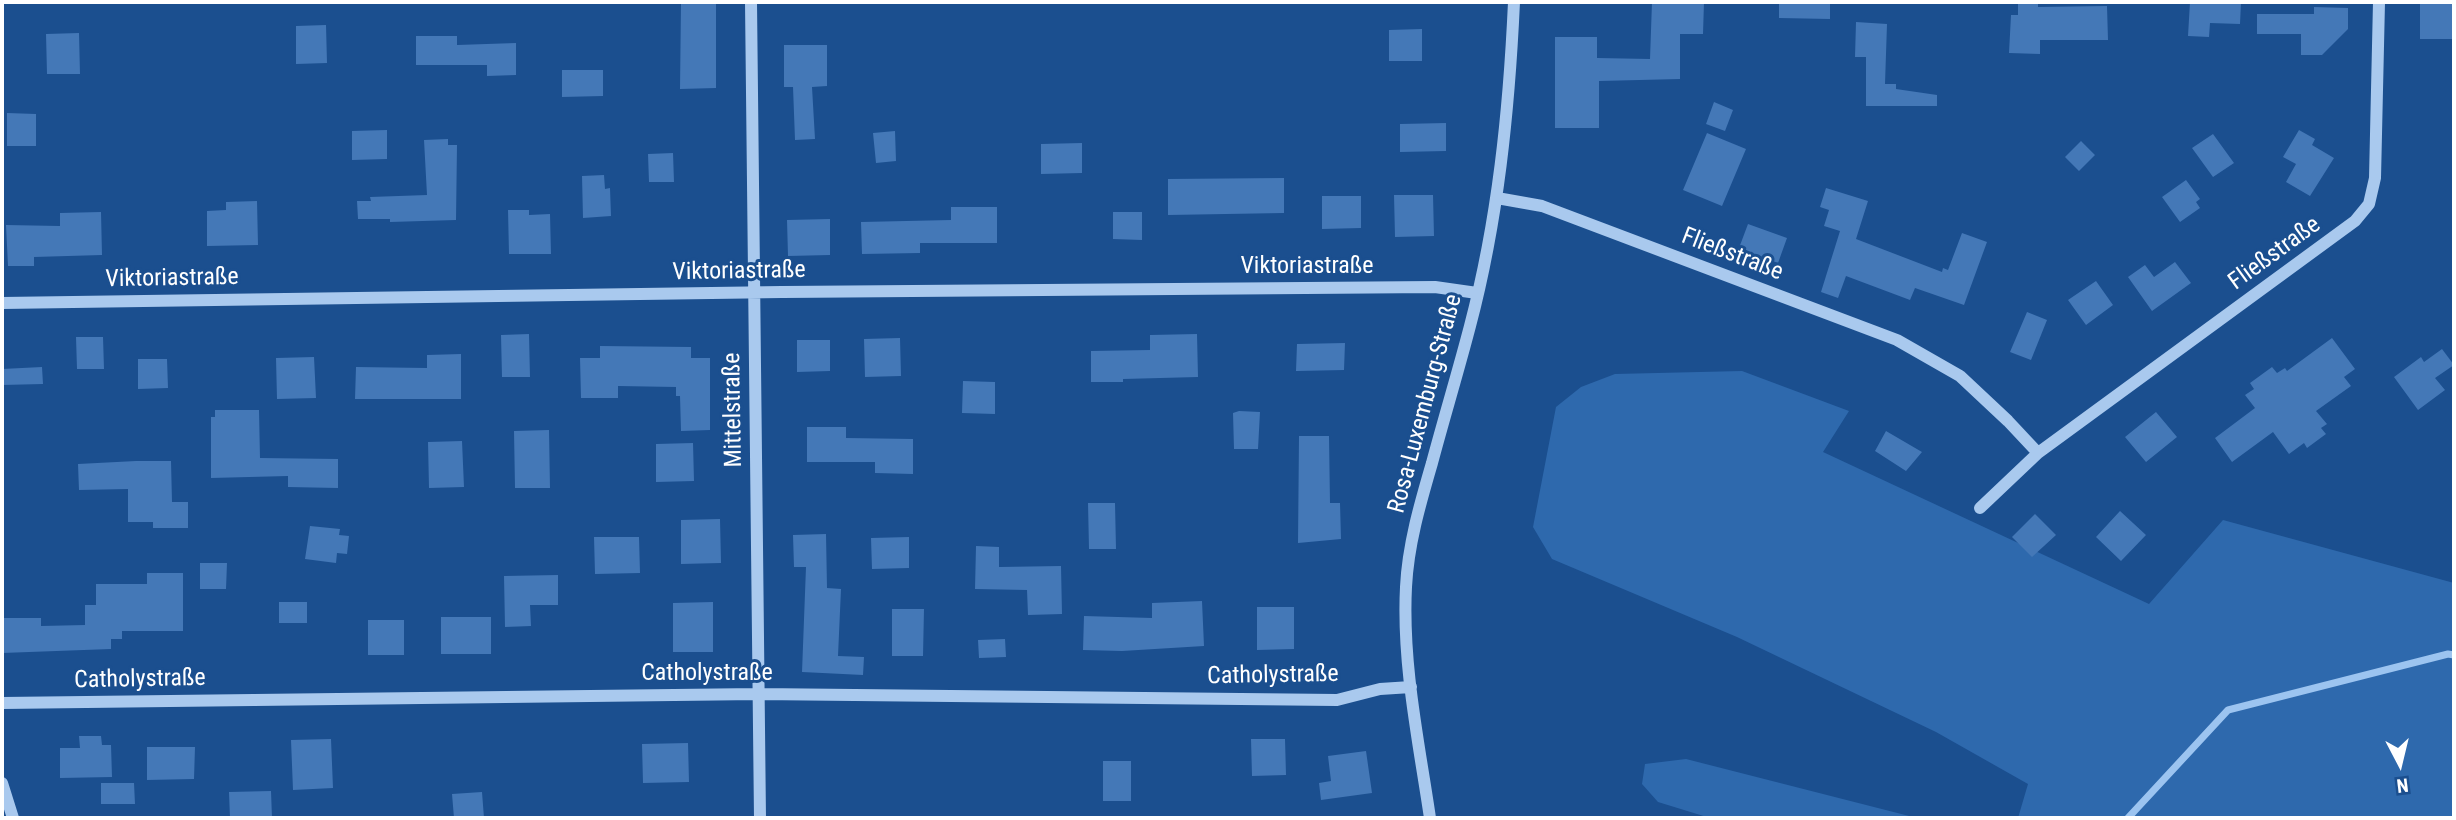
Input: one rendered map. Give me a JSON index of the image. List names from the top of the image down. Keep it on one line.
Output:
{"streets":{"street":["Fließstraße","Viktoriastraße","Rosa-Luxemburg-Straße","Mittelstraße","Catholystraße"]},"crossings":[["Fließstraße","Rosa-Luxemburg-Straße"],["Viktoriastraße","Rosa-Luxemburg-Straße"],["Viktoriastraße","Mittelstraße"],["Rosa-Luxemburg-Straße","Catholystraße"],["Mittelstraße","Catholystraße"]],"north":"bottom"}
